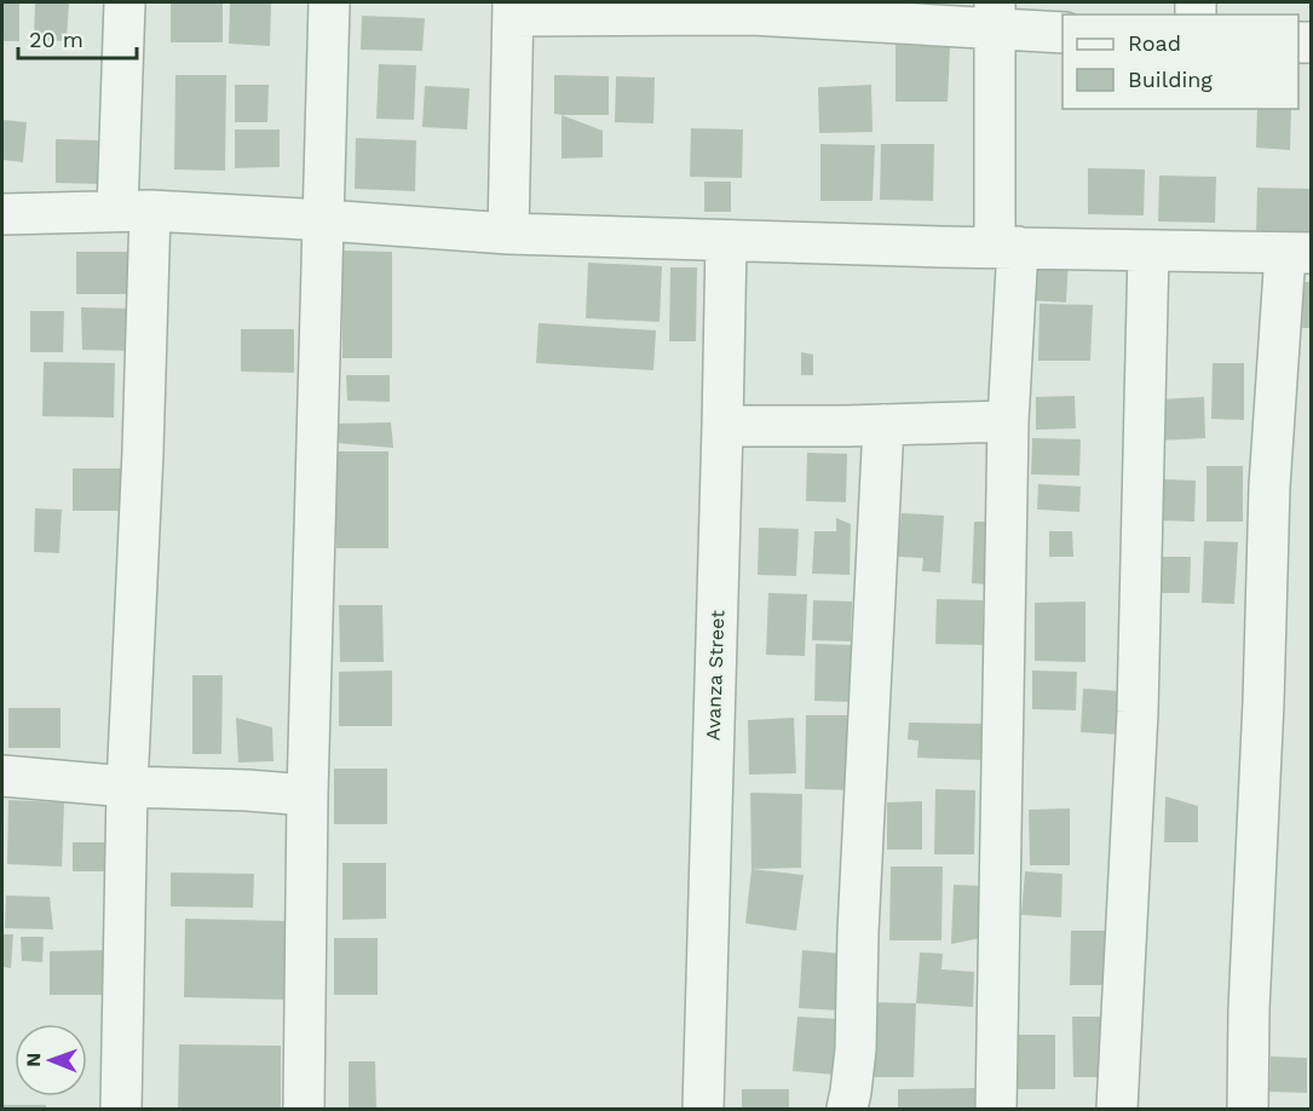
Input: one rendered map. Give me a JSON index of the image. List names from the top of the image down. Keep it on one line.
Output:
{"streets":{"street":["Avanza Street"]},"legend":["Road","Building"],"scale_bar":"20 m","north":"left"}
